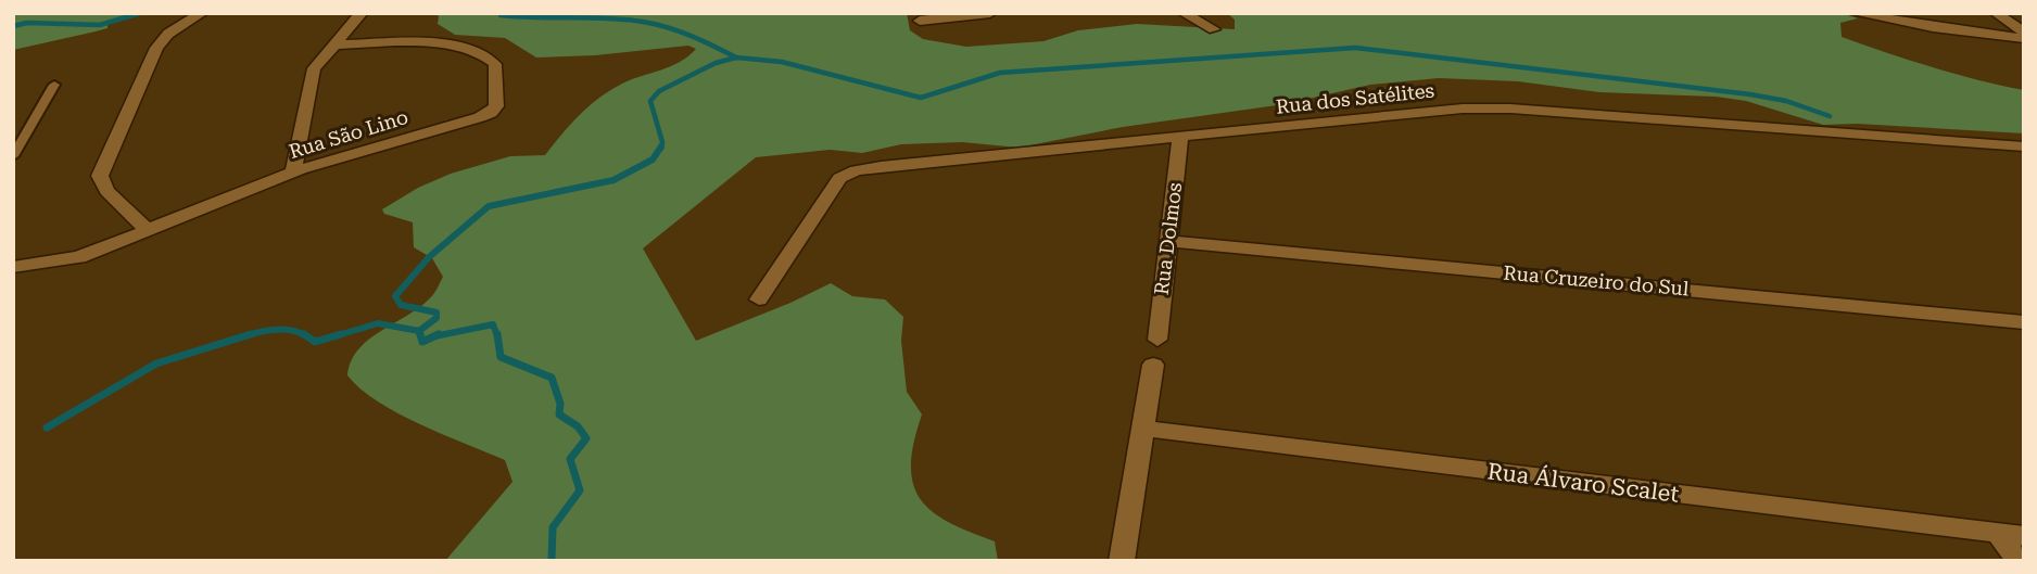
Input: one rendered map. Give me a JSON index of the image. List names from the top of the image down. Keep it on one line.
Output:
{"streets":{"street":["Rua dos Satélites","Rua São Lino","Rua Dolmos","Rua Cruzeiro do Sul","Rua Álvaro Scalet"]},"crossings":[["Rua dos Satélites","Rua Dolmos"],["Rua Dolmos","Rua Cruzeiro do Sul"]]}
